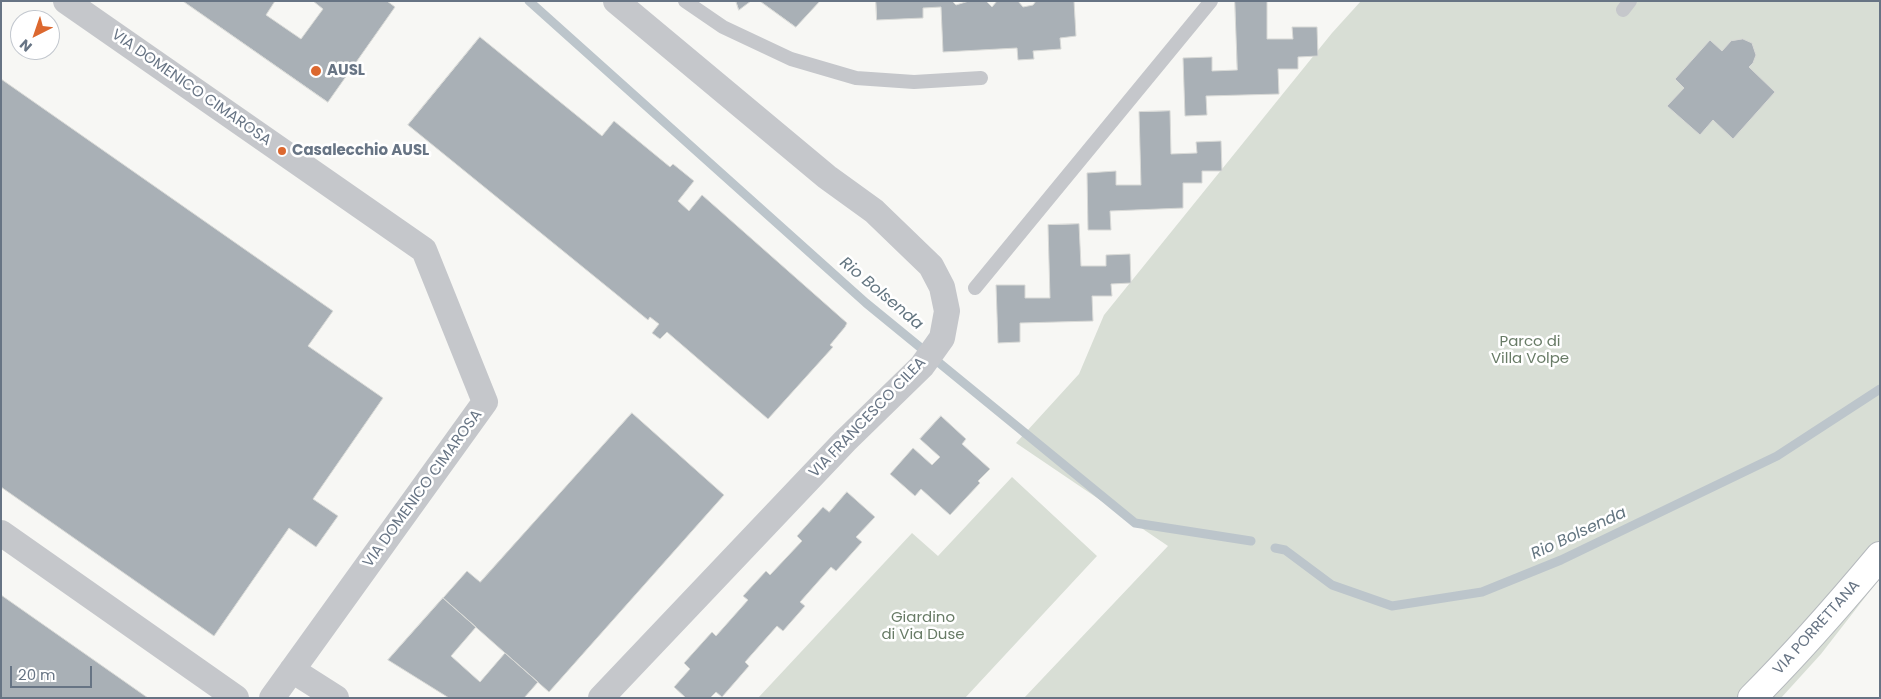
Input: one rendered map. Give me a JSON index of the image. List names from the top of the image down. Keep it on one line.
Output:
{"streets":{"main road":["VIA PORRETTANA"],"street":["VIA DOMENICO CIMAROSA","VIA FRANCESCO CILEA"]},"water":["Rio Bolsenda"],"parks":["Parco di Villa Volpe","Giardino di Via Duse"],"places":["AUSL","Casalecchio AUSL"],"scale_bar":"20 m","north":"bottom left"}
